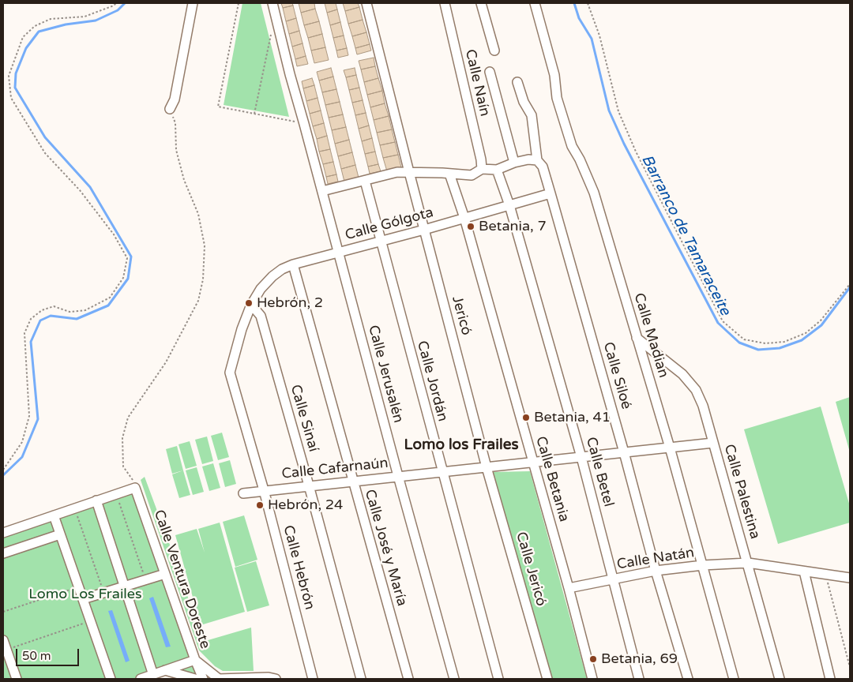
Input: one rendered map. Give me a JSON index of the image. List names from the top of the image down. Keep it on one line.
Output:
{"streets":{"street":["Calle Naín","Calle Gólgota","Jericó","Calle Madian","Calle Jerusalén","Calle Siloé","Calle Jordán","Calle Sinaí","Calle Cafarnaún","Calle Betel","Calle Betania","Calle Palestina","Calle José y María","Calle Natán","Calle Hebrón","Calle Jericó","Calle Ventura Doreste"]},"crossings":[["Calle Gólgota","Jericó"],["Calle Gólgota","Calle Jerusalén"],["Calle Gólgota","Calle Siloé"],["Calle Gólgota","Calle Jordán"],["Calle Gólgota","Calle Sinaí"],["Calle Gólgota","Calle Betel"],["Calle Gólgota","Calle Betania"],["Calle Gólgota","Calle José y María"],["Calle Gólgota","Calle Hebrón"],["Jericó","Calle Cafarnaún"],["Jericó","Calle Jericó"],["Calle Madian","Calle Cafarnaún"],["Calle Madian","Calle Palestina"],["Calle Madian","Calle Natán"],["Calle Jerusalén","Calle Cafarnaún"],["Calle Siloé","Calle Cafarnaún"],["Calle Siloé","Calle Natán"],["Calle Jordán","Calle Cafarnaún"],["Calle Sinaí","Calle Cafarnaún"],["Calle Sinaí","Calle Hebrón"],["Calle Cafarnaún","Calle Betel"],["Calle Cafarnaún","Calle Betania"],["Calle Cafarnaún","Calle Palestina"],["Calle Cafarnaún","Calle José y María"],["Calle Cafarnaún","Calle Hebrón"],["Calle Cafarnaún","Calle Jericó"],["Calle Betel","Calle Natán"],["Calle Betania","Calle Natán"],["Calle Palestina","Calle Natán"]],"districts":["Lomo los Frailes"],"water":["Barranco de Tamaraceite"],"parks":["Lomo Los Frailes"],"places":["Betania, 7","Hebrón, 2","Betania, 41","Hebrón, 24","Betania, 69"],"scale_bar":"50 m"}
